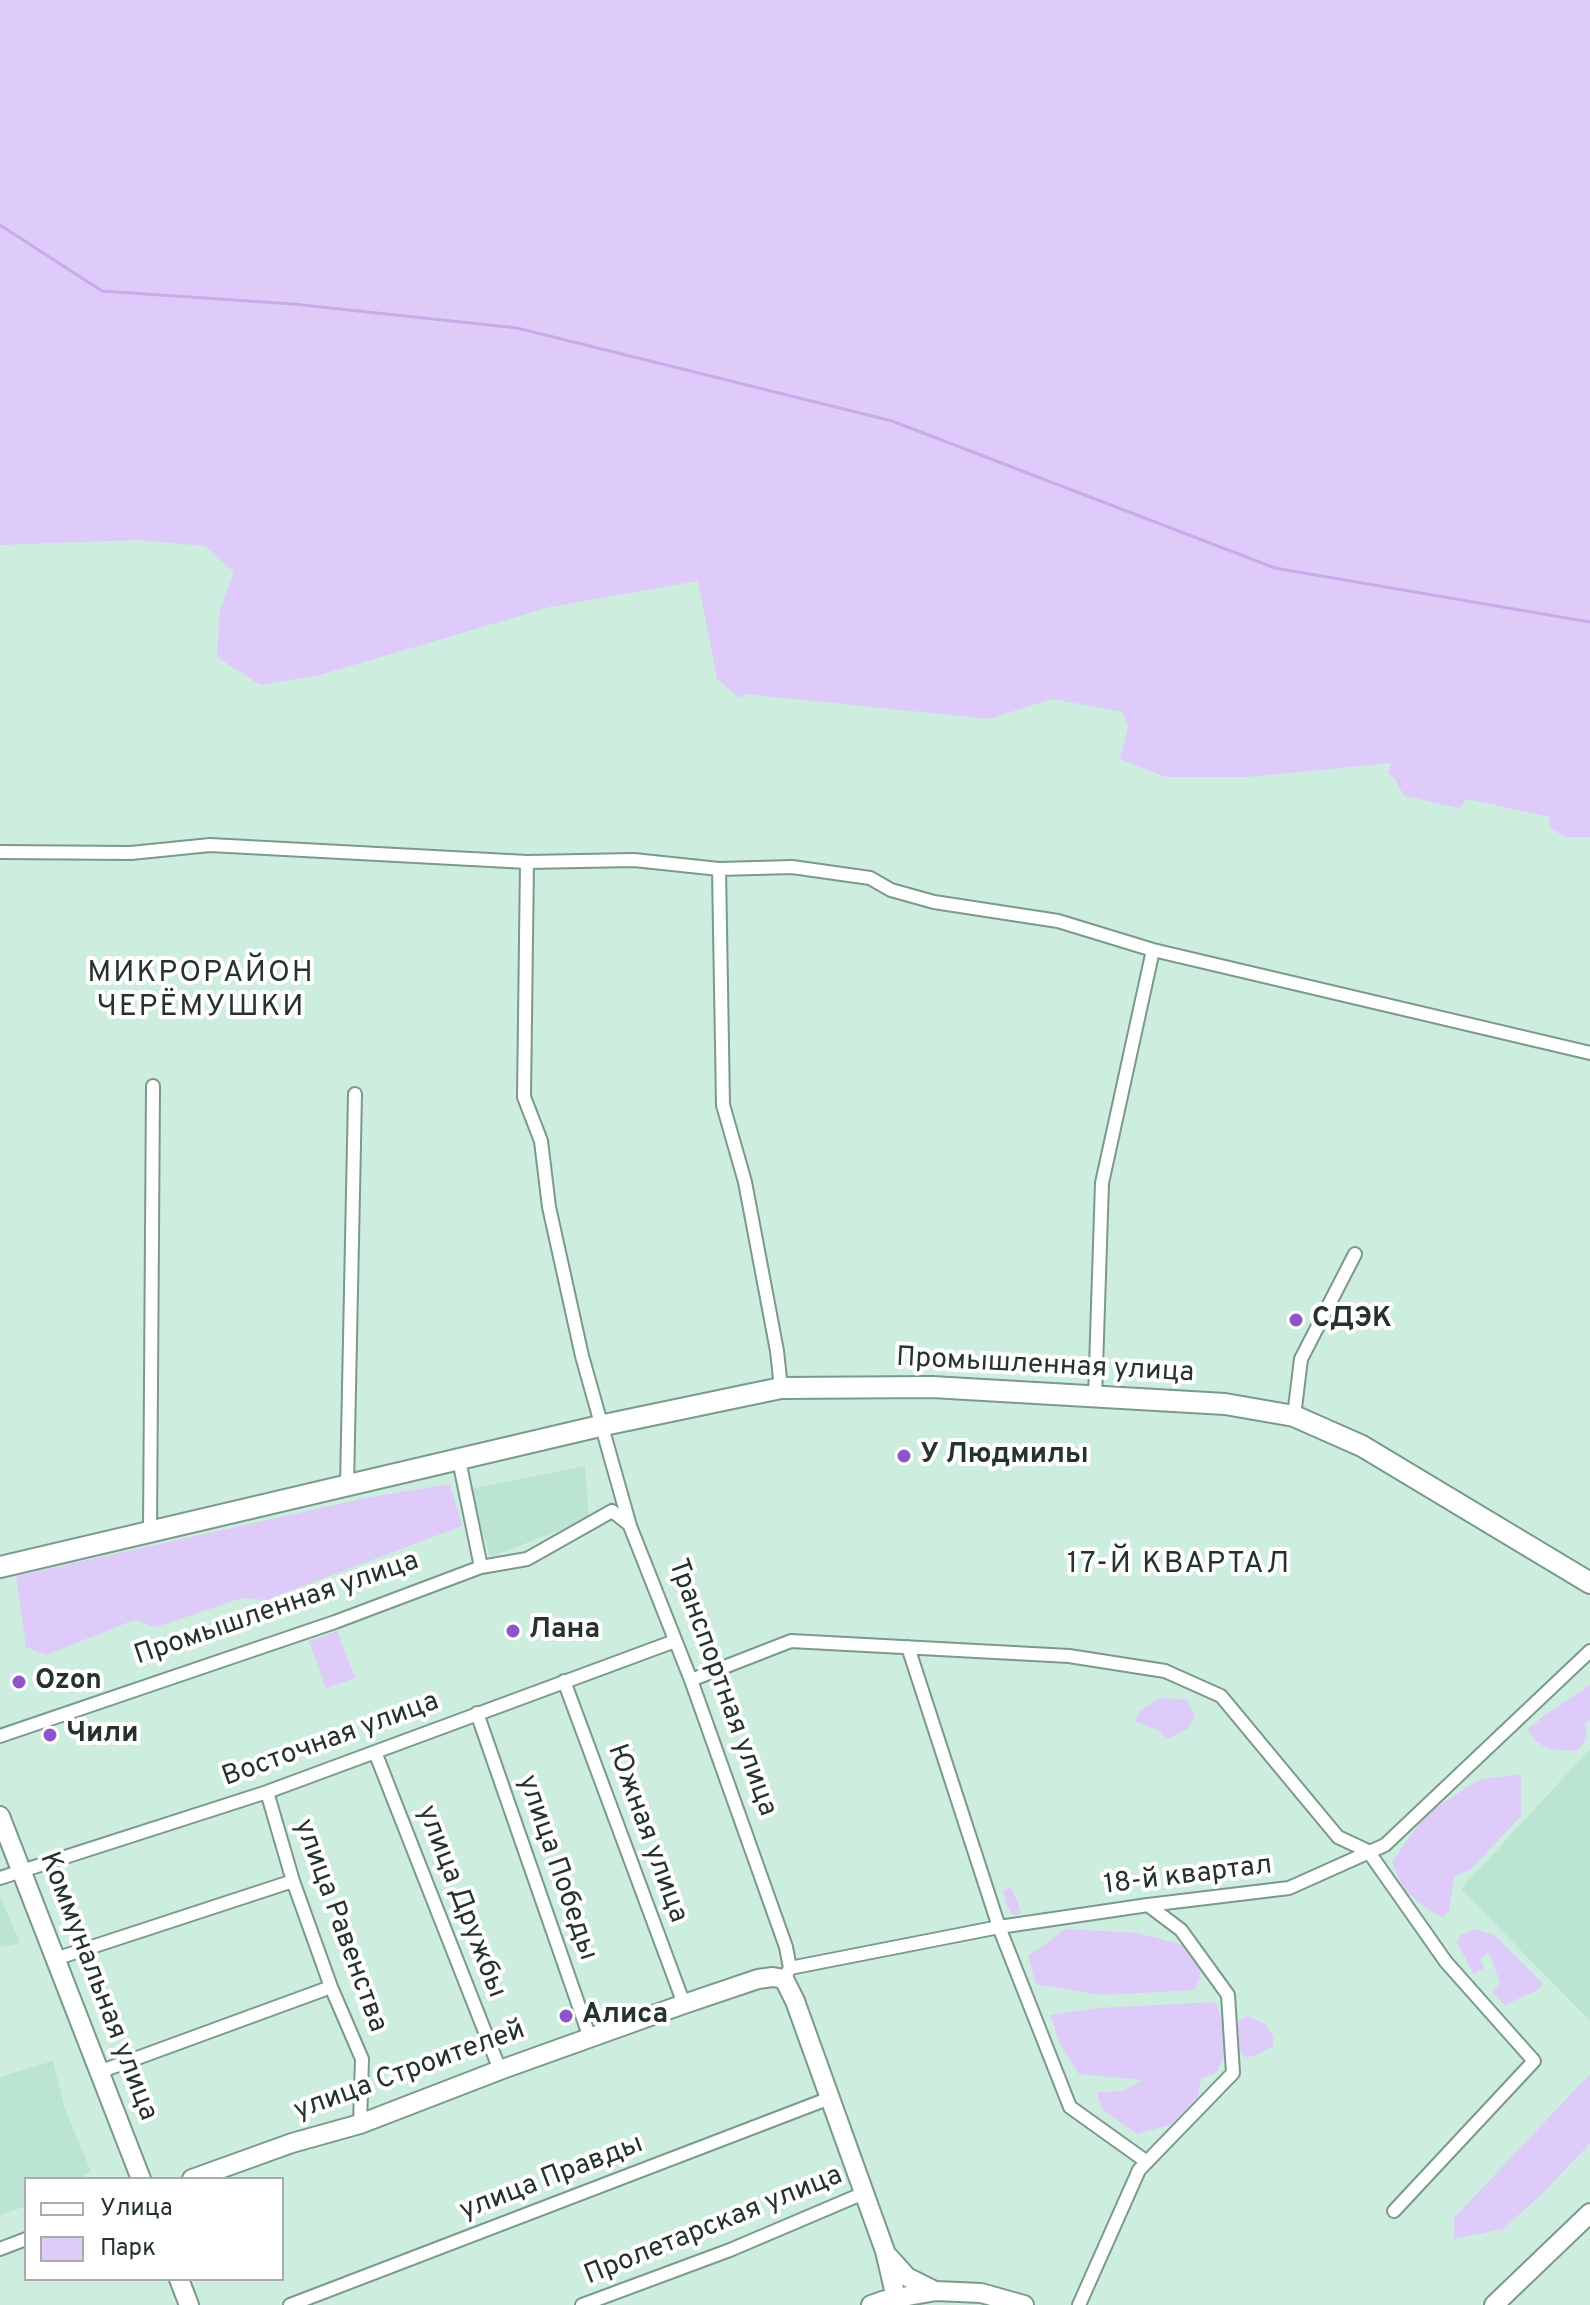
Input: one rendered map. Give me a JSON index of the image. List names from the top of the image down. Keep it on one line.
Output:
{"streets":{"main road":["Промышленная улица"],"street":["Транспортная улица","Восточная улица","Южная улица","улица Победы","18-й квартал","улица Дружбы","улица Равенства","Коммунальная улица","улица Строителей","улица Правды","Пролетарская улица"]},"crossings":[["Промышленная улица","Транспортная улица"],["Транспортная улица","Восточная улица"],["Транспортная улица","18-й квартал"],["Транспортная улица","улица Строителей"],["Транспортная улица","улица Правды"],["Транспортная улица","Пролетарская улица"],["Восточная улица","Южная улица"],["Восточная улица","улица Победы"],["Восточная улица","улица Дружбы"],["Восточная улица","улица Равенства"],["Восточная улица","Коммунальная улица"],["Южная улица","улица Строителей"],["улица Победы","улица Строителей"],["18-й квартал","улица Строителей"],["улица Дружбы","улица Строителей"],["улица Равенства","улица Строителей"]],"districts":["МИКРОРАЙОН ЧЕРЁМУШКИ","17-Й КВАРТАЛ"],"places":["СДЭК","У Людмилы","Лана","Ozon","Чили","Алиса"],"legend":["Улица","Парк"]}
